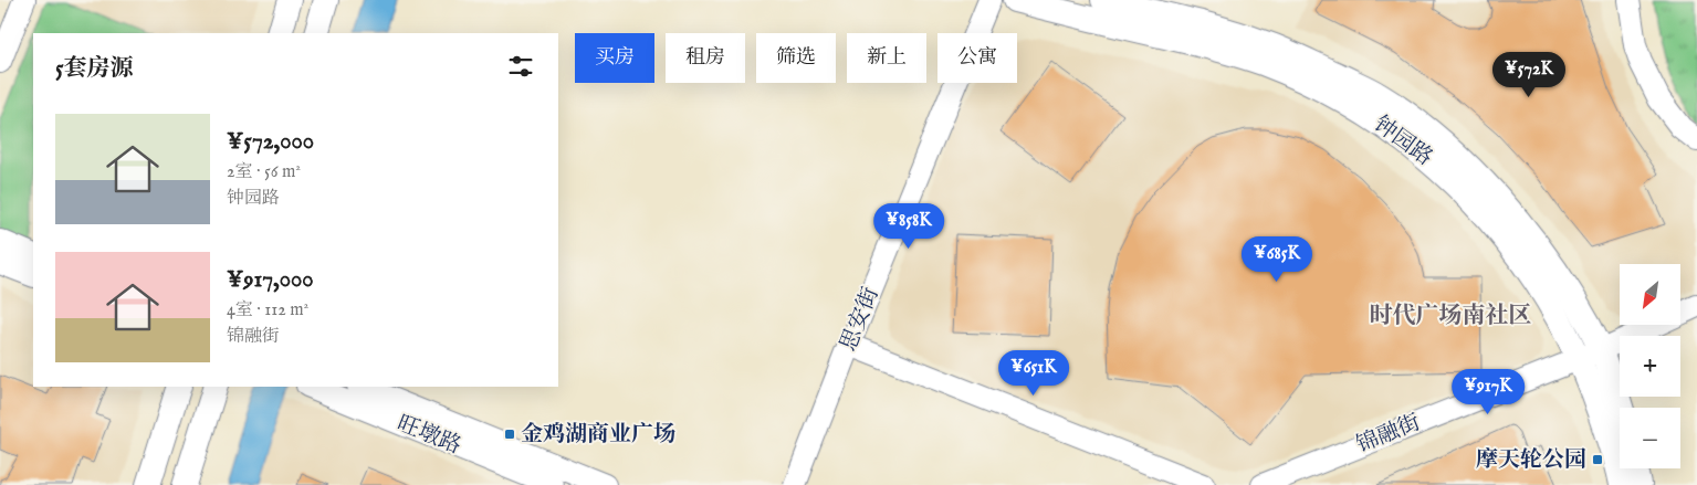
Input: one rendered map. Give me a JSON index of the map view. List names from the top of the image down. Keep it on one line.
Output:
{"streets":{"main road":["钟园路"],"street":["思安街","锦融街","旺墩路"]},"crossings":[["钟园路","锦融街"]],"districts":["时代广场南社区"],"places":{"transit":["金鸡湖商业广场","摩天轮公园"]},"north":"bottom left","page":{"chip":["买房","租房","筛选","新上","公寓"],"heading":"5套房源","price":["¥572K","¥858K","¥685K","¥651K","¥917K"],"list":[{"name":"¥572,000","note":"2室 · 56 m² · 钟园路"},{"name":"¥917,000","note":"4室 · 112 m² · 锦融街"}],"map_buttons":["+","−"]}}
